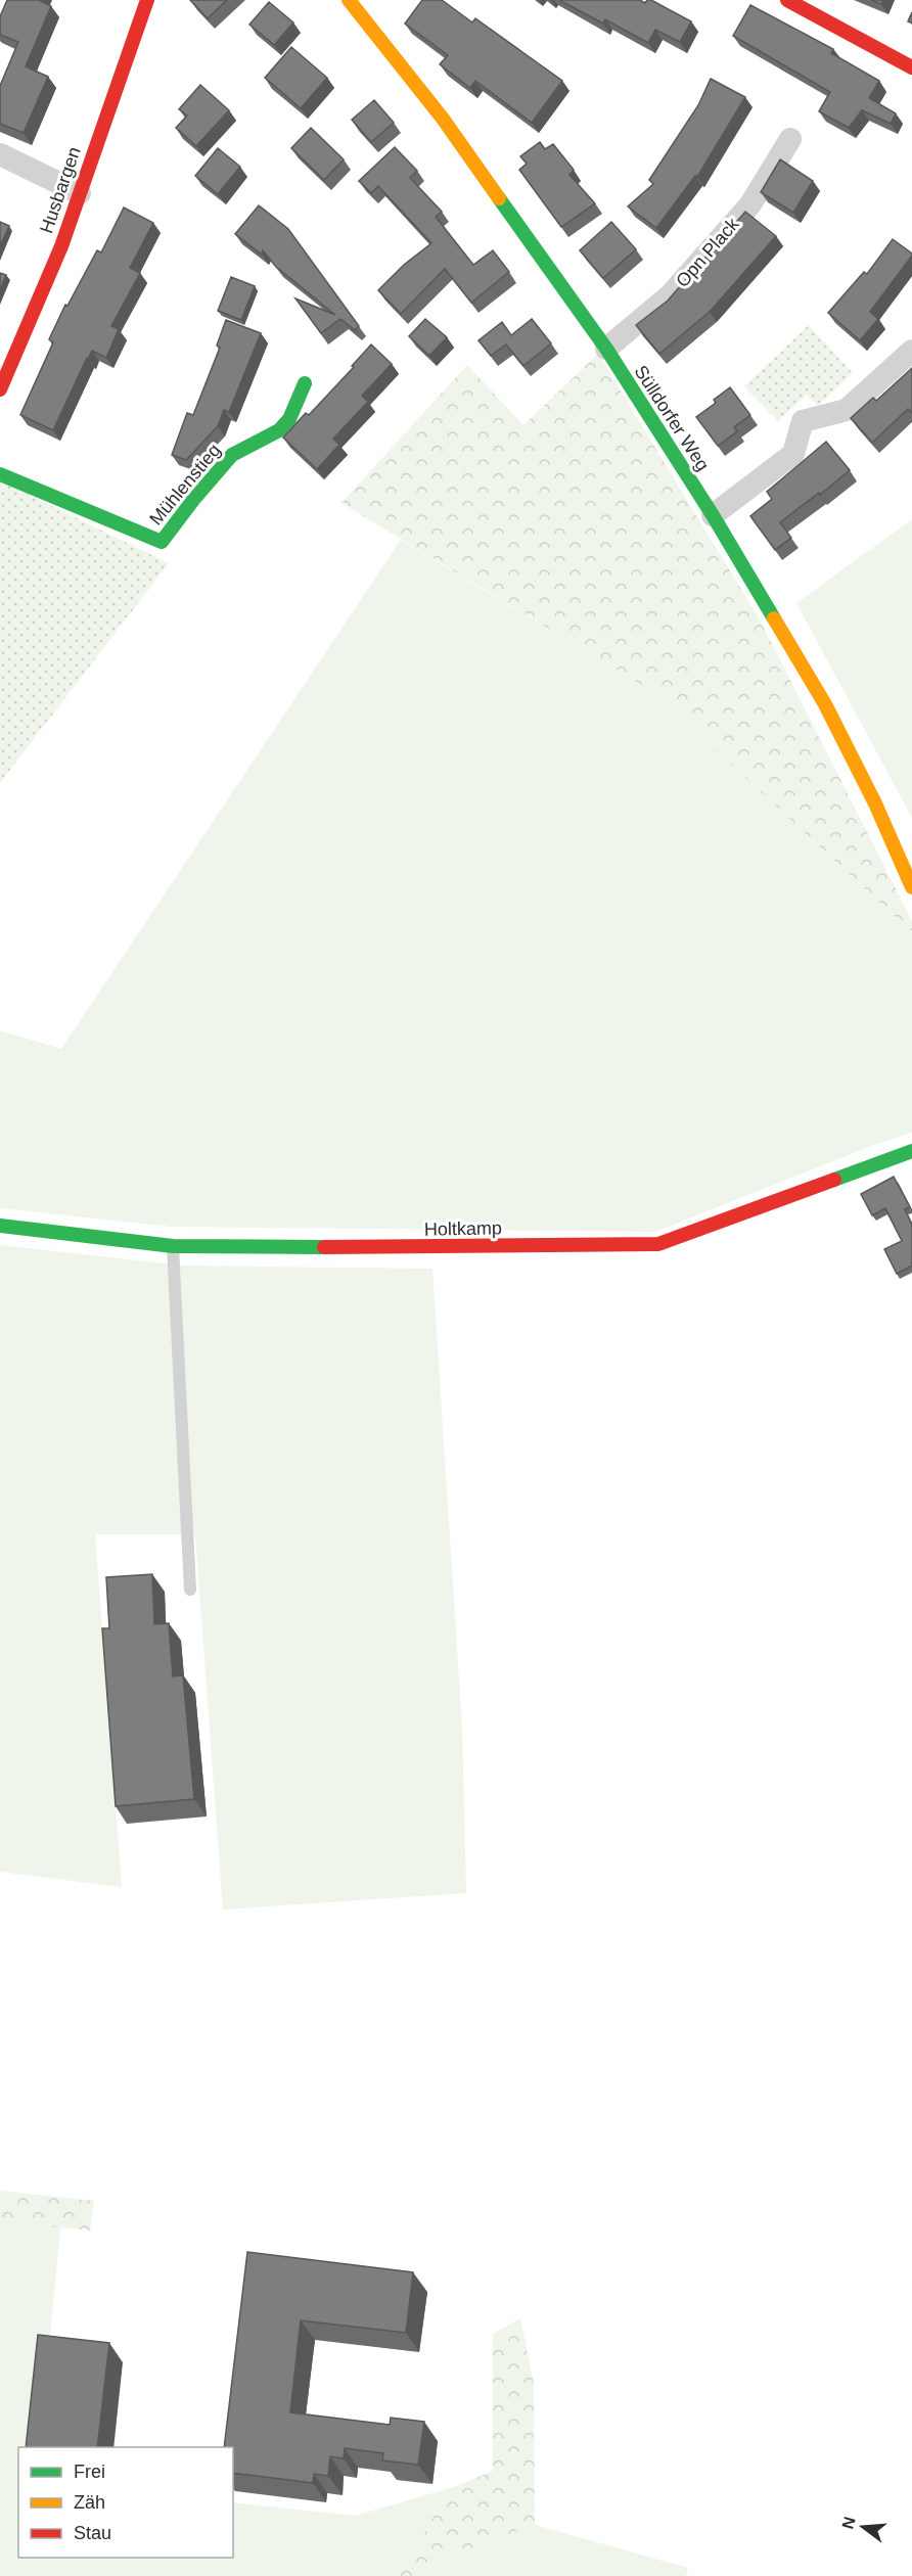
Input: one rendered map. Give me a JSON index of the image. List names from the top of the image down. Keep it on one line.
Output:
{"streets":{"street":["Husbargen","Opn Plack","Sülldorfer Weg","Mühlenstieg","Holtkamp"]},"crossings":[["Opn Plack","Sülldorfer Weg"]],"legend":["Frei","Zäh","Stau"],"north":"left"}
